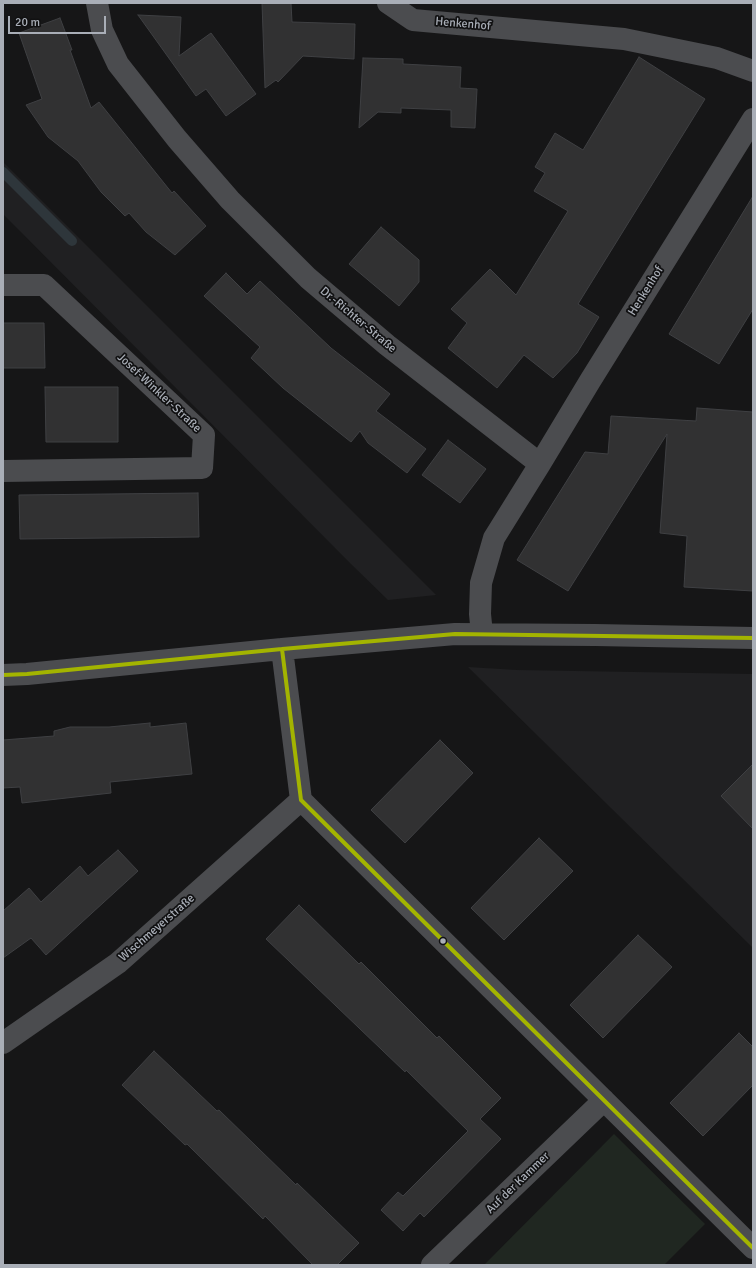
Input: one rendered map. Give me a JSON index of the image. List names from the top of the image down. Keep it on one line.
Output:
{"streets":{"street":["Henkenhof","Dr.-Richter-Straße","Josef-Winkler-Straße","Wischmeyerstraße","Auf der Kammer"]},"crossings":[["Henkenhof","Dr.-Richter-Straße"]],"scale_bar":"20 m"}
